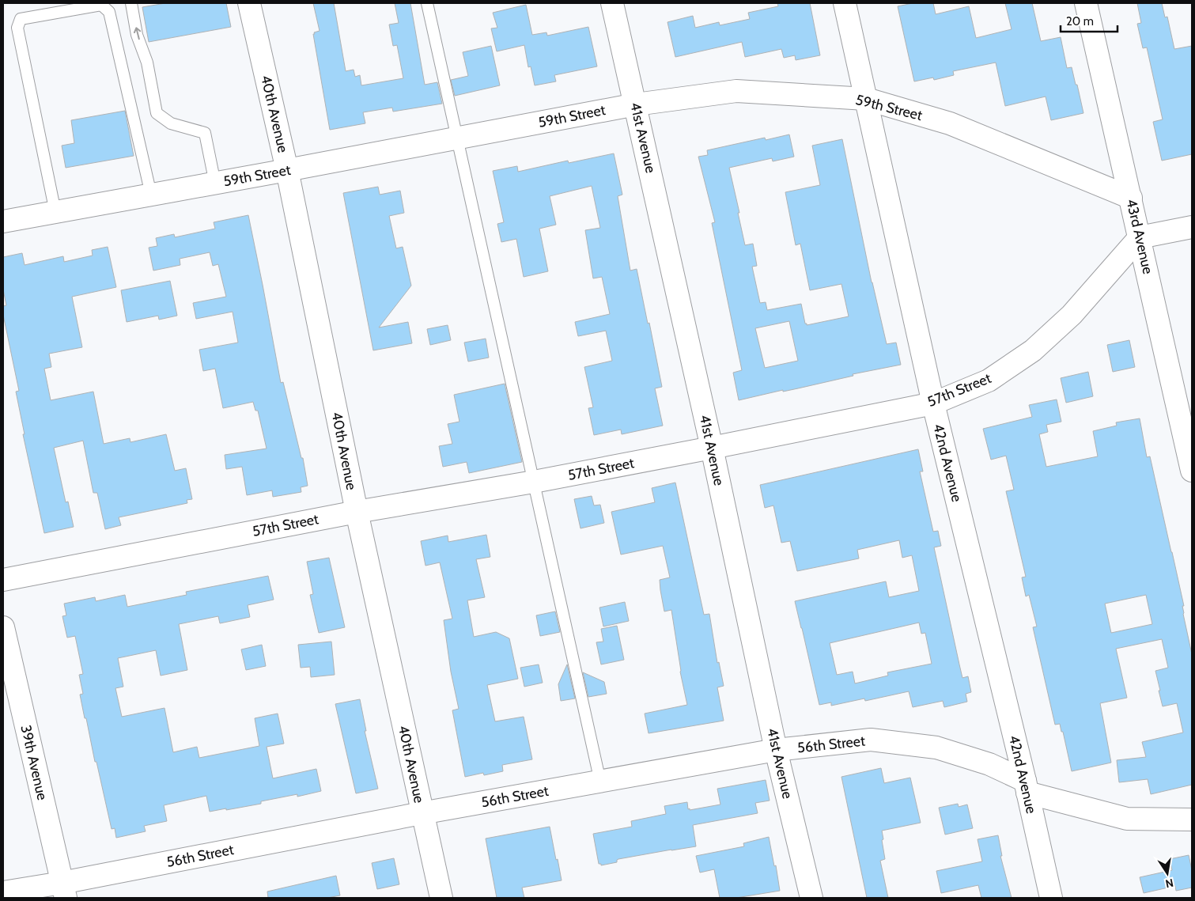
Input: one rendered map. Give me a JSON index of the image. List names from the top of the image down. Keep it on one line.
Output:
{"streets":{"street":["59th Street","40th Avenue","41st Avenue","43rd Avenue","57th Street","42nd Avenue","56th Street","39th Avenue"]},"crossings":[["59th Street","40th Avenue"],["59th Street","41st Avenue"],["59th Street","43rd Avenue"],["59th Street","42nd Avenue"],["40th Avenue","57th Street"],["40th Avenue","56th Street"],["41st Avenue","57th Street"],["41st Avenue","56th Street"],["43rd Avenue","57th Street"],["57th Street","42nd Avenue"],["42nd Avenue","56th Street"],["56th Street","39th Avenue"]],"scale_bar":"20 m","north":"bottom"}
